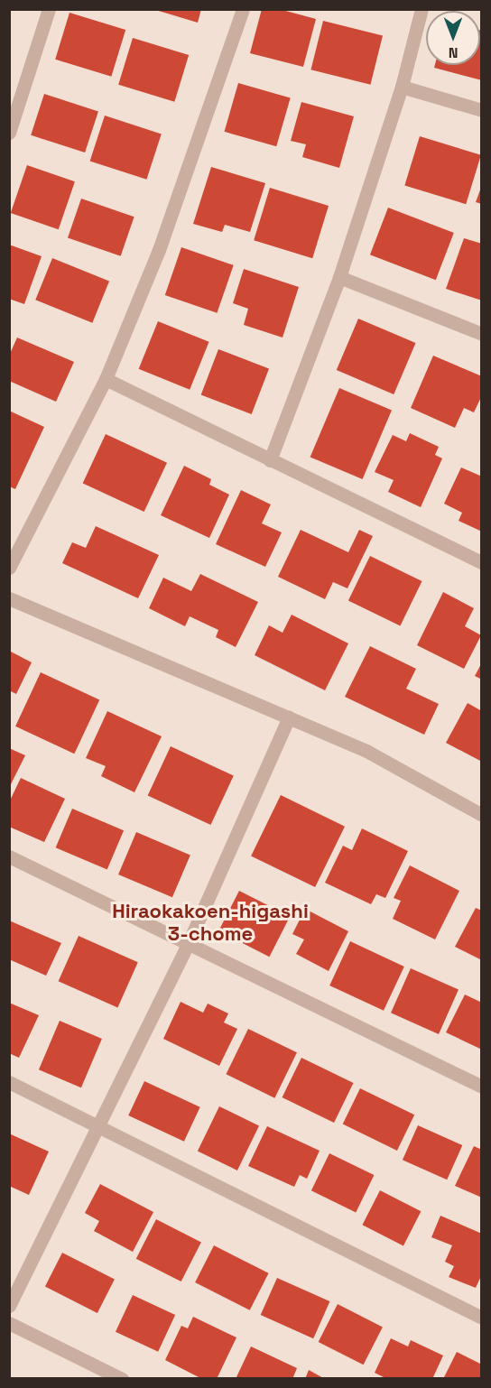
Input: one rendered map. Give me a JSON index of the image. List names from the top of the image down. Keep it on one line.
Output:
{"districts":["Hiraokakoen-higashi 3-chome"],"north":"bottom"}
